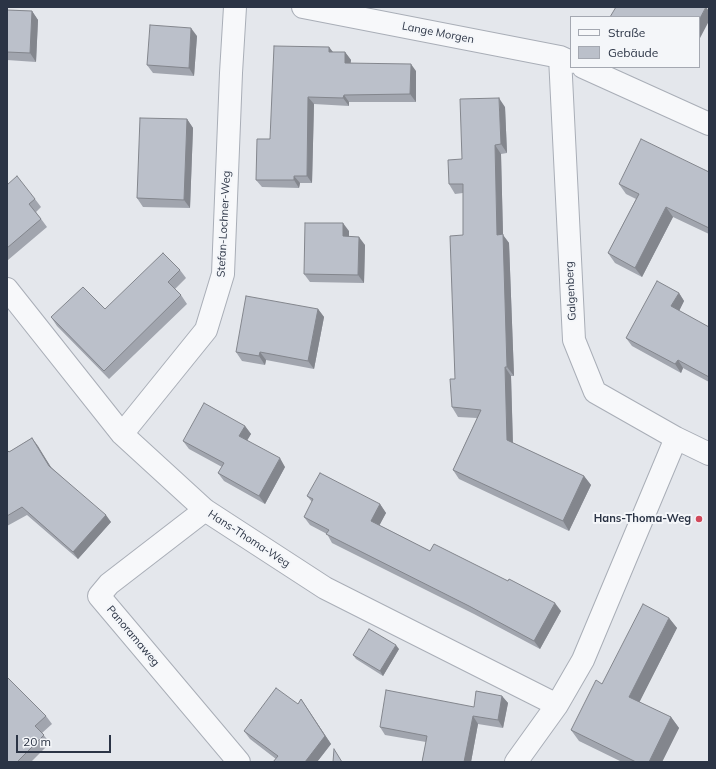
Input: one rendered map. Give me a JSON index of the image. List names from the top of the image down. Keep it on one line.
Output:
{"streets":{"street":["Lange Morgen","Stefan-Lochner-Weg","Galgenberg","Hans-Thoma-Weg","Panoramaweg"]},"crossings":[["Lange Morgen","Galgenberg"],["Stefan-Lochner-Weg","Hans-Thoma-Weg"],["Hans-Thoma-Weg","Panoramaweg"]],"places":["Hans-Thoma-Weg"],"legend":["Straße","Gebäude"],"scale_bar":"20 m"}
